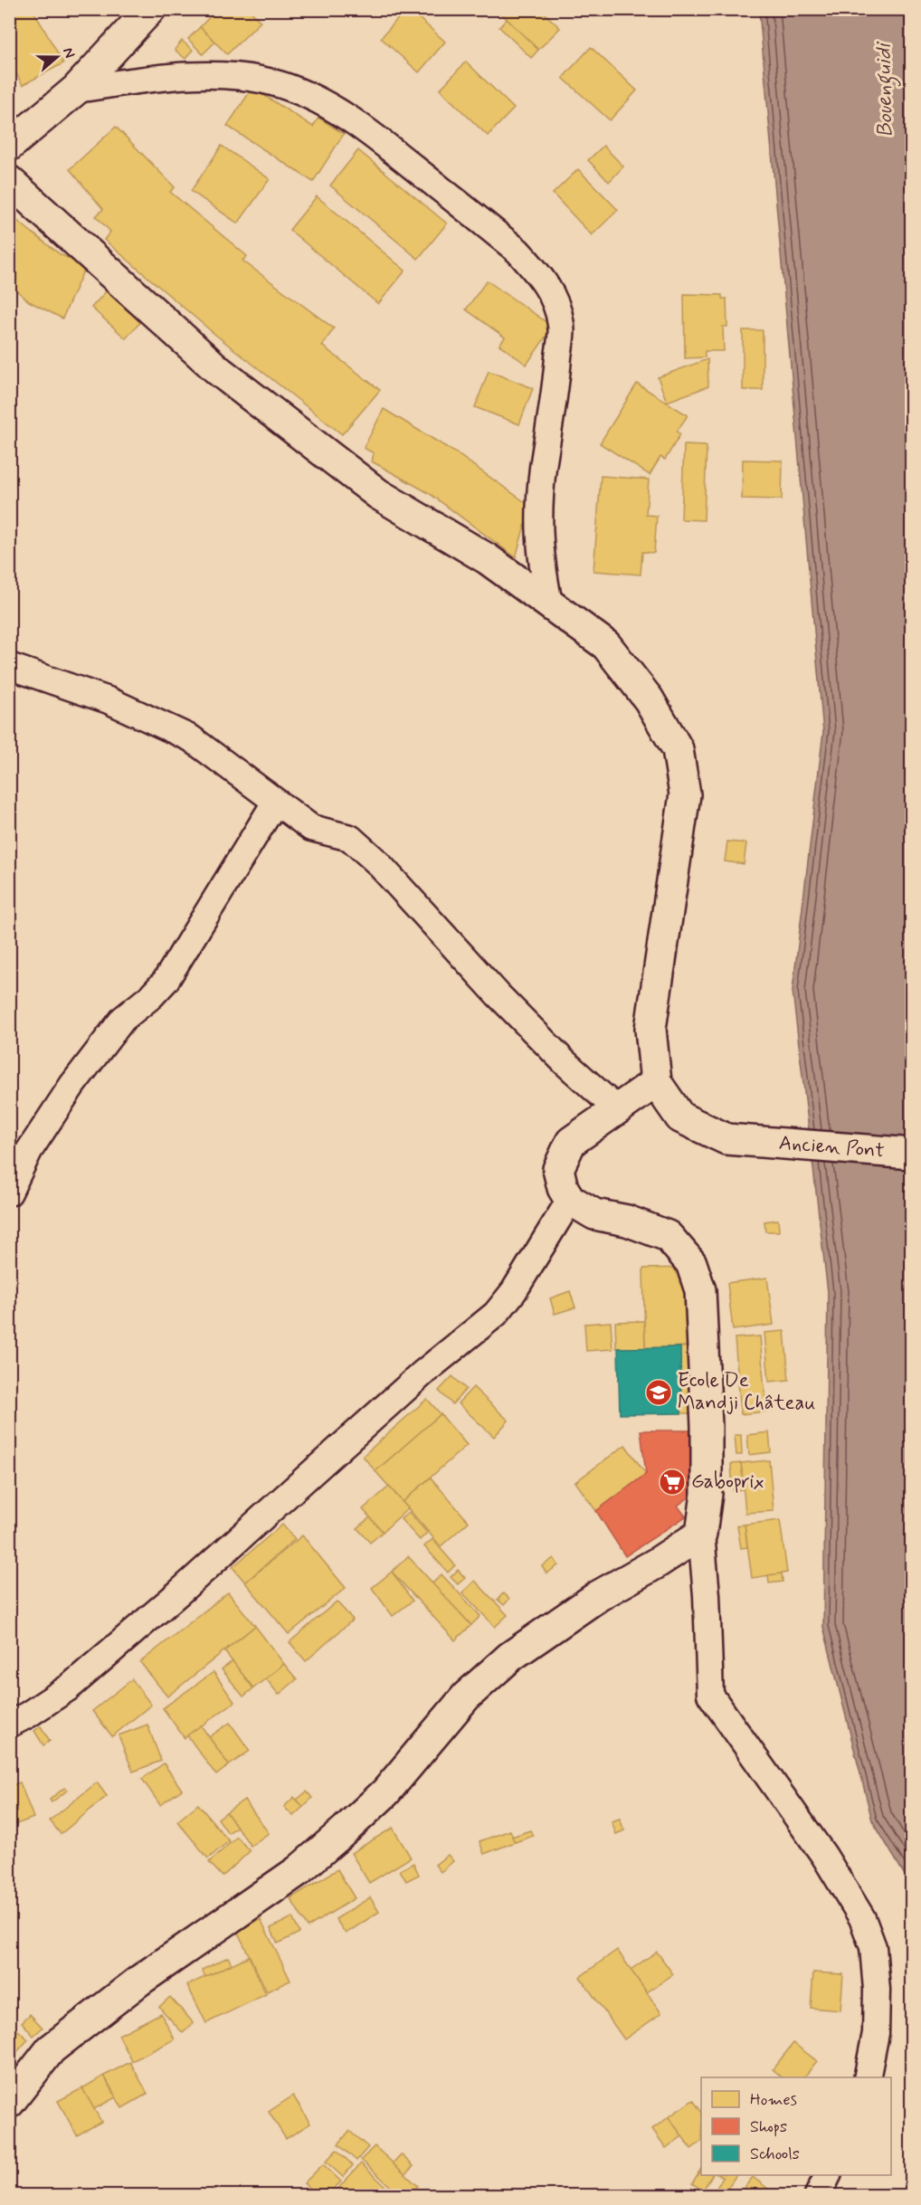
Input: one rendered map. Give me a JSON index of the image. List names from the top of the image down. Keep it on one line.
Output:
{"streets":{"main road":["Ancien Pont"]},"water":["Bouenguidi"],"places":{"school or university":["Ecole De Mandji Château"],"supermarket":["Gaboprix"]},"legend":["Homes","Shops","Schools"],"north":"right"}
